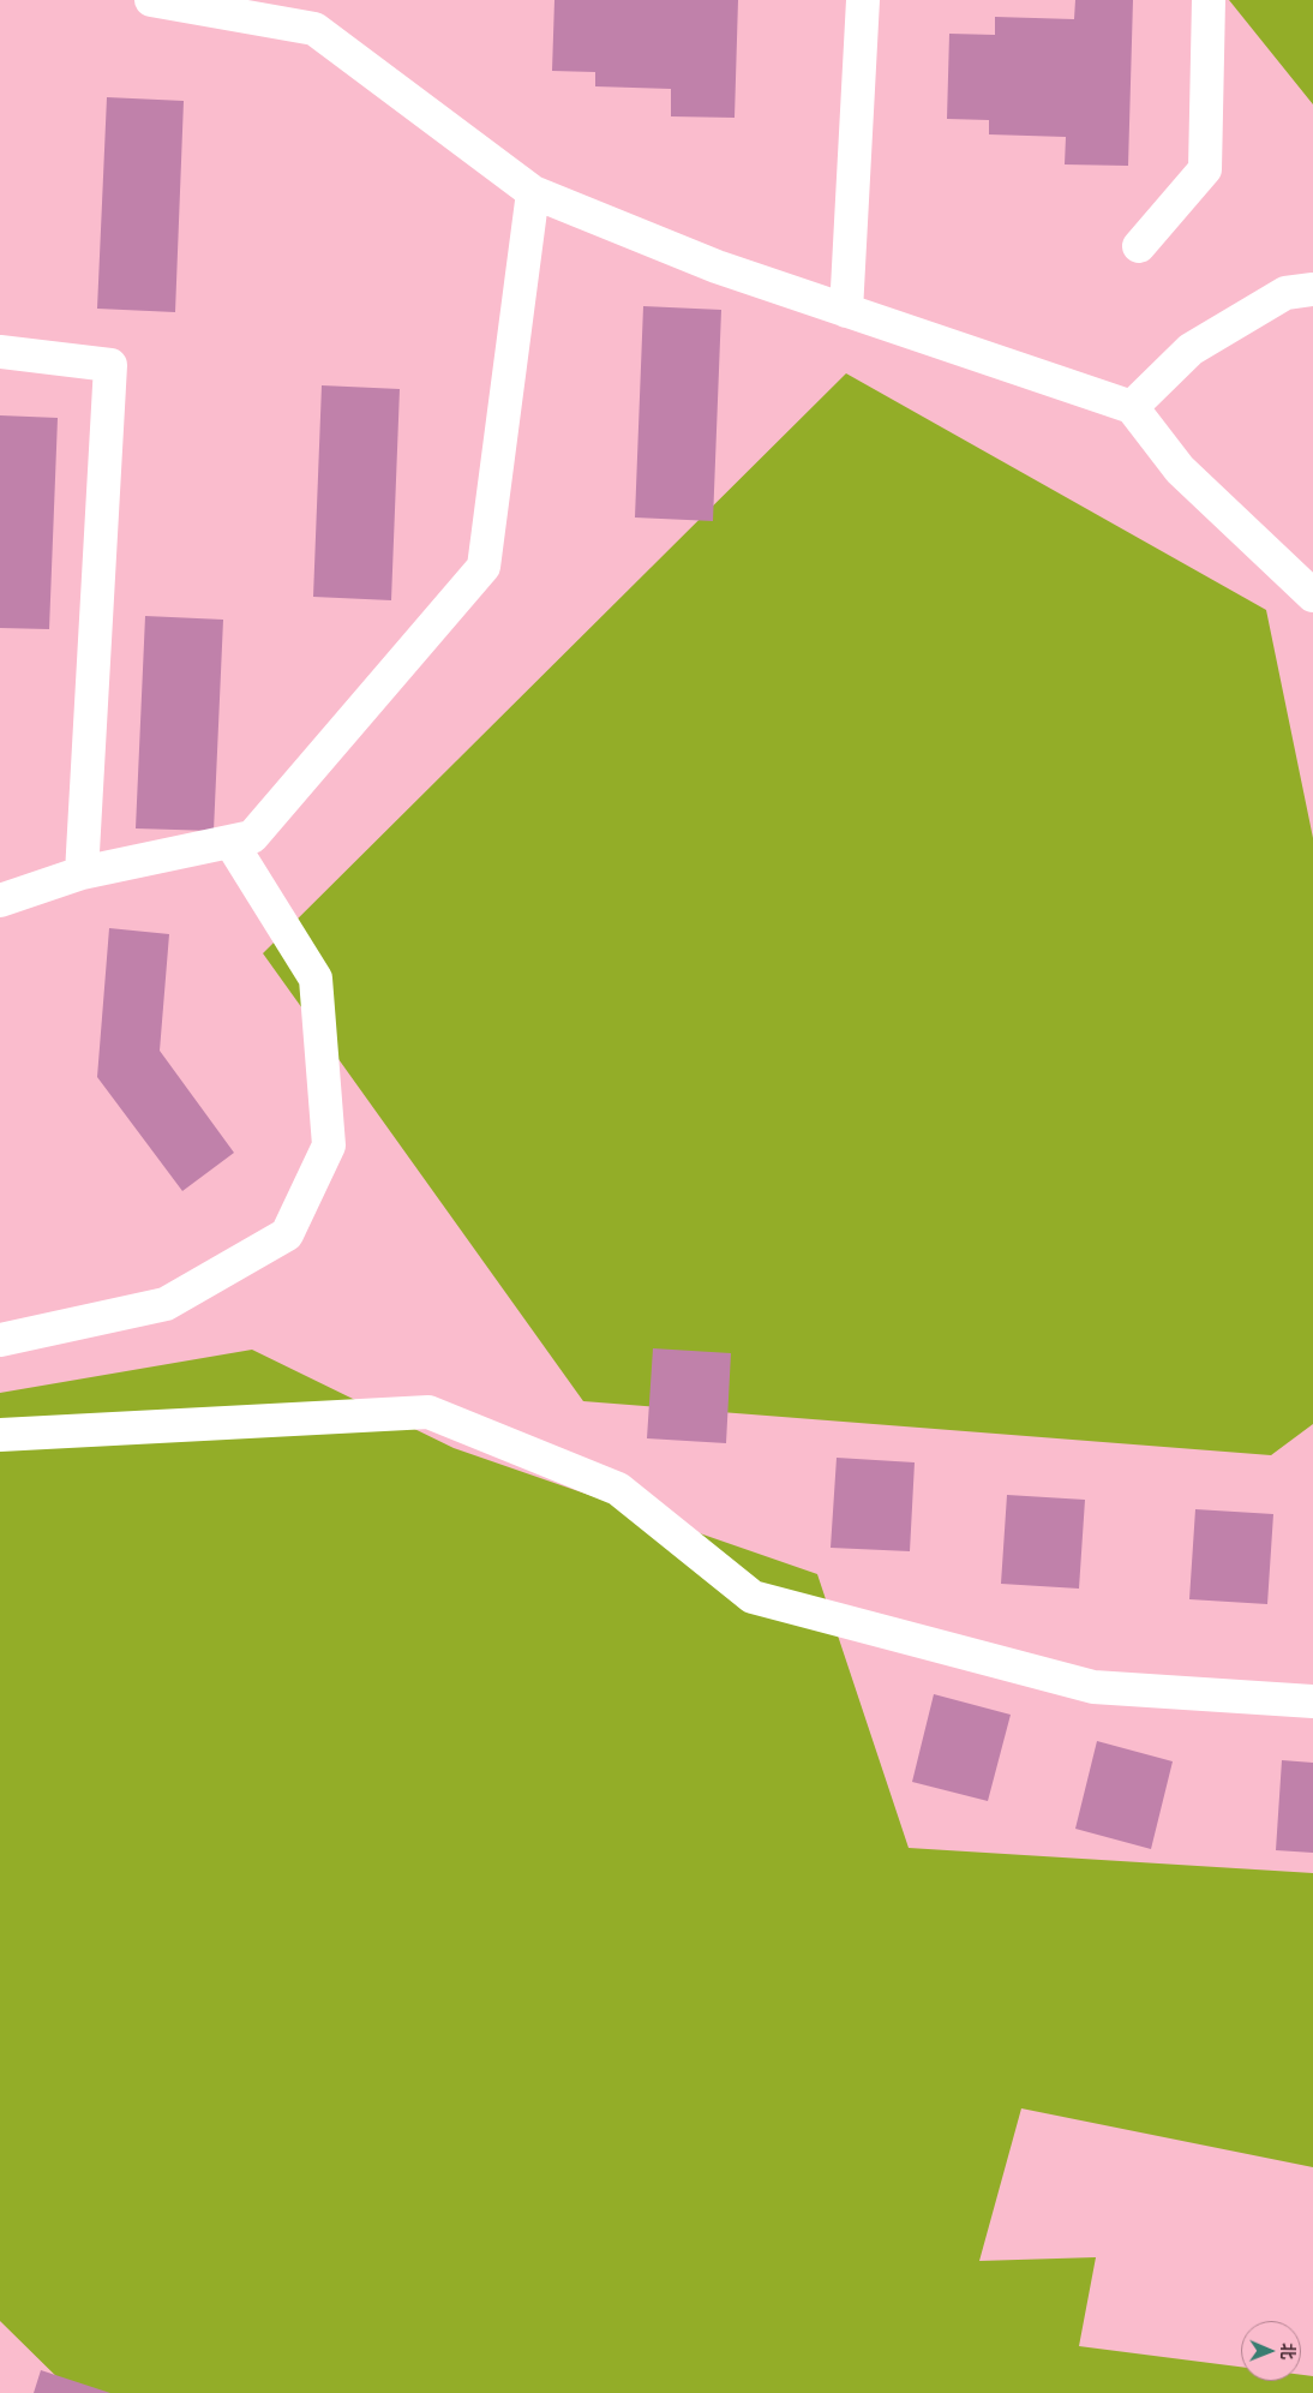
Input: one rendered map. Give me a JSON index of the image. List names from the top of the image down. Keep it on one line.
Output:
{"north":"right"}
